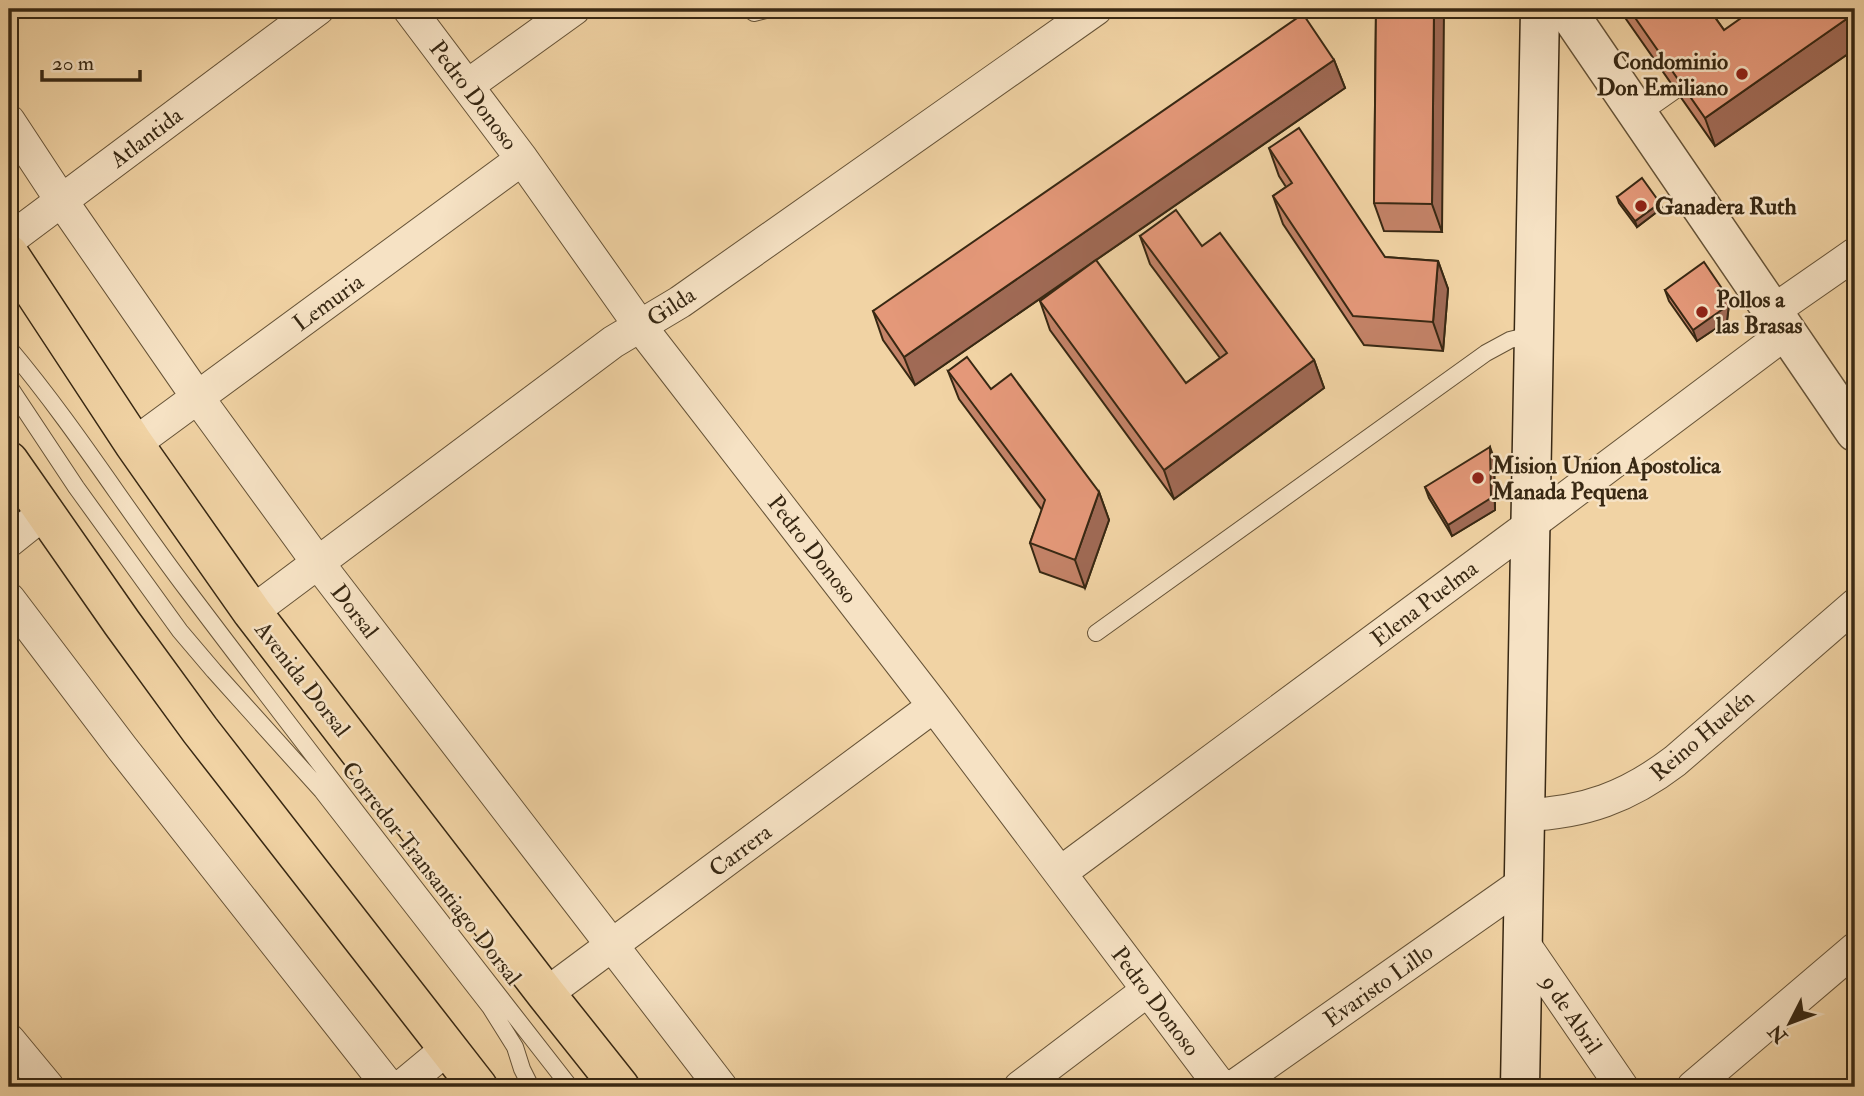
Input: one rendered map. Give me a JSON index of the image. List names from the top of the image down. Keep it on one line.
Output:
{"streets":{"main road":["Avenida Dorsal"],"street":["Pedro Donoso","Atlantida","Lemuria","Gilda","Elena Puelma","Dorsal","Reino Huelén","Carrera","Evaristo Lillo","9 de Abril"],"lane":["Corredor Transantiago Dorsal"]},"crossings":[["Pedro Donoso","Lemuria"],["Pedro Donoso","Gilda"],["Pedro Donoso","Elena Puelma"],["Pedro Donoso","Carrera"],["Atlantida","Dorsal"],["Lemuria","Dorsal"],["Lemuria","Avenida Dorsal"],["Gilda","Dorsal"],["Gilda","Avenida Dorsal"],["Dorsal","Carrera"],["Avenida Dorsal","Carrera"]],"places":["Condominio Don Emiliano","Ganadera Ruth","Pollos a las Brasas","Mision Union Apostolica Manada Pequena"],"scale_bar":"20 m","north":"bottom left"}
